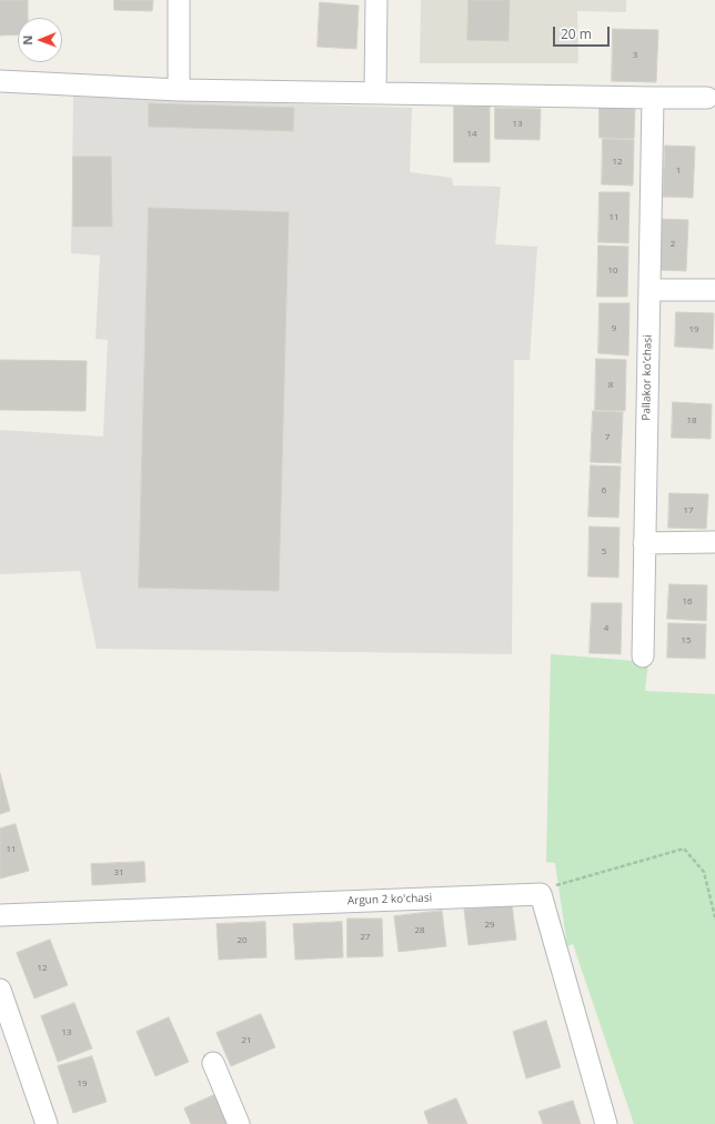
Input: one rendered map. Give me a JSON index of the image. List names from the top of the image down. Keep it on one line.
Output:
{"streets":{"street":["Pallakor ko'chasi","Argun 2 ko'chasi"]},"house_numbers":["3","13","14","12","1","11","2","10","9","19","8","18","7","6","17","5","16","4","15","11","31","29","28","27","20","12","13","21","19"],"scale_bar":"20 m","north":"left"}
